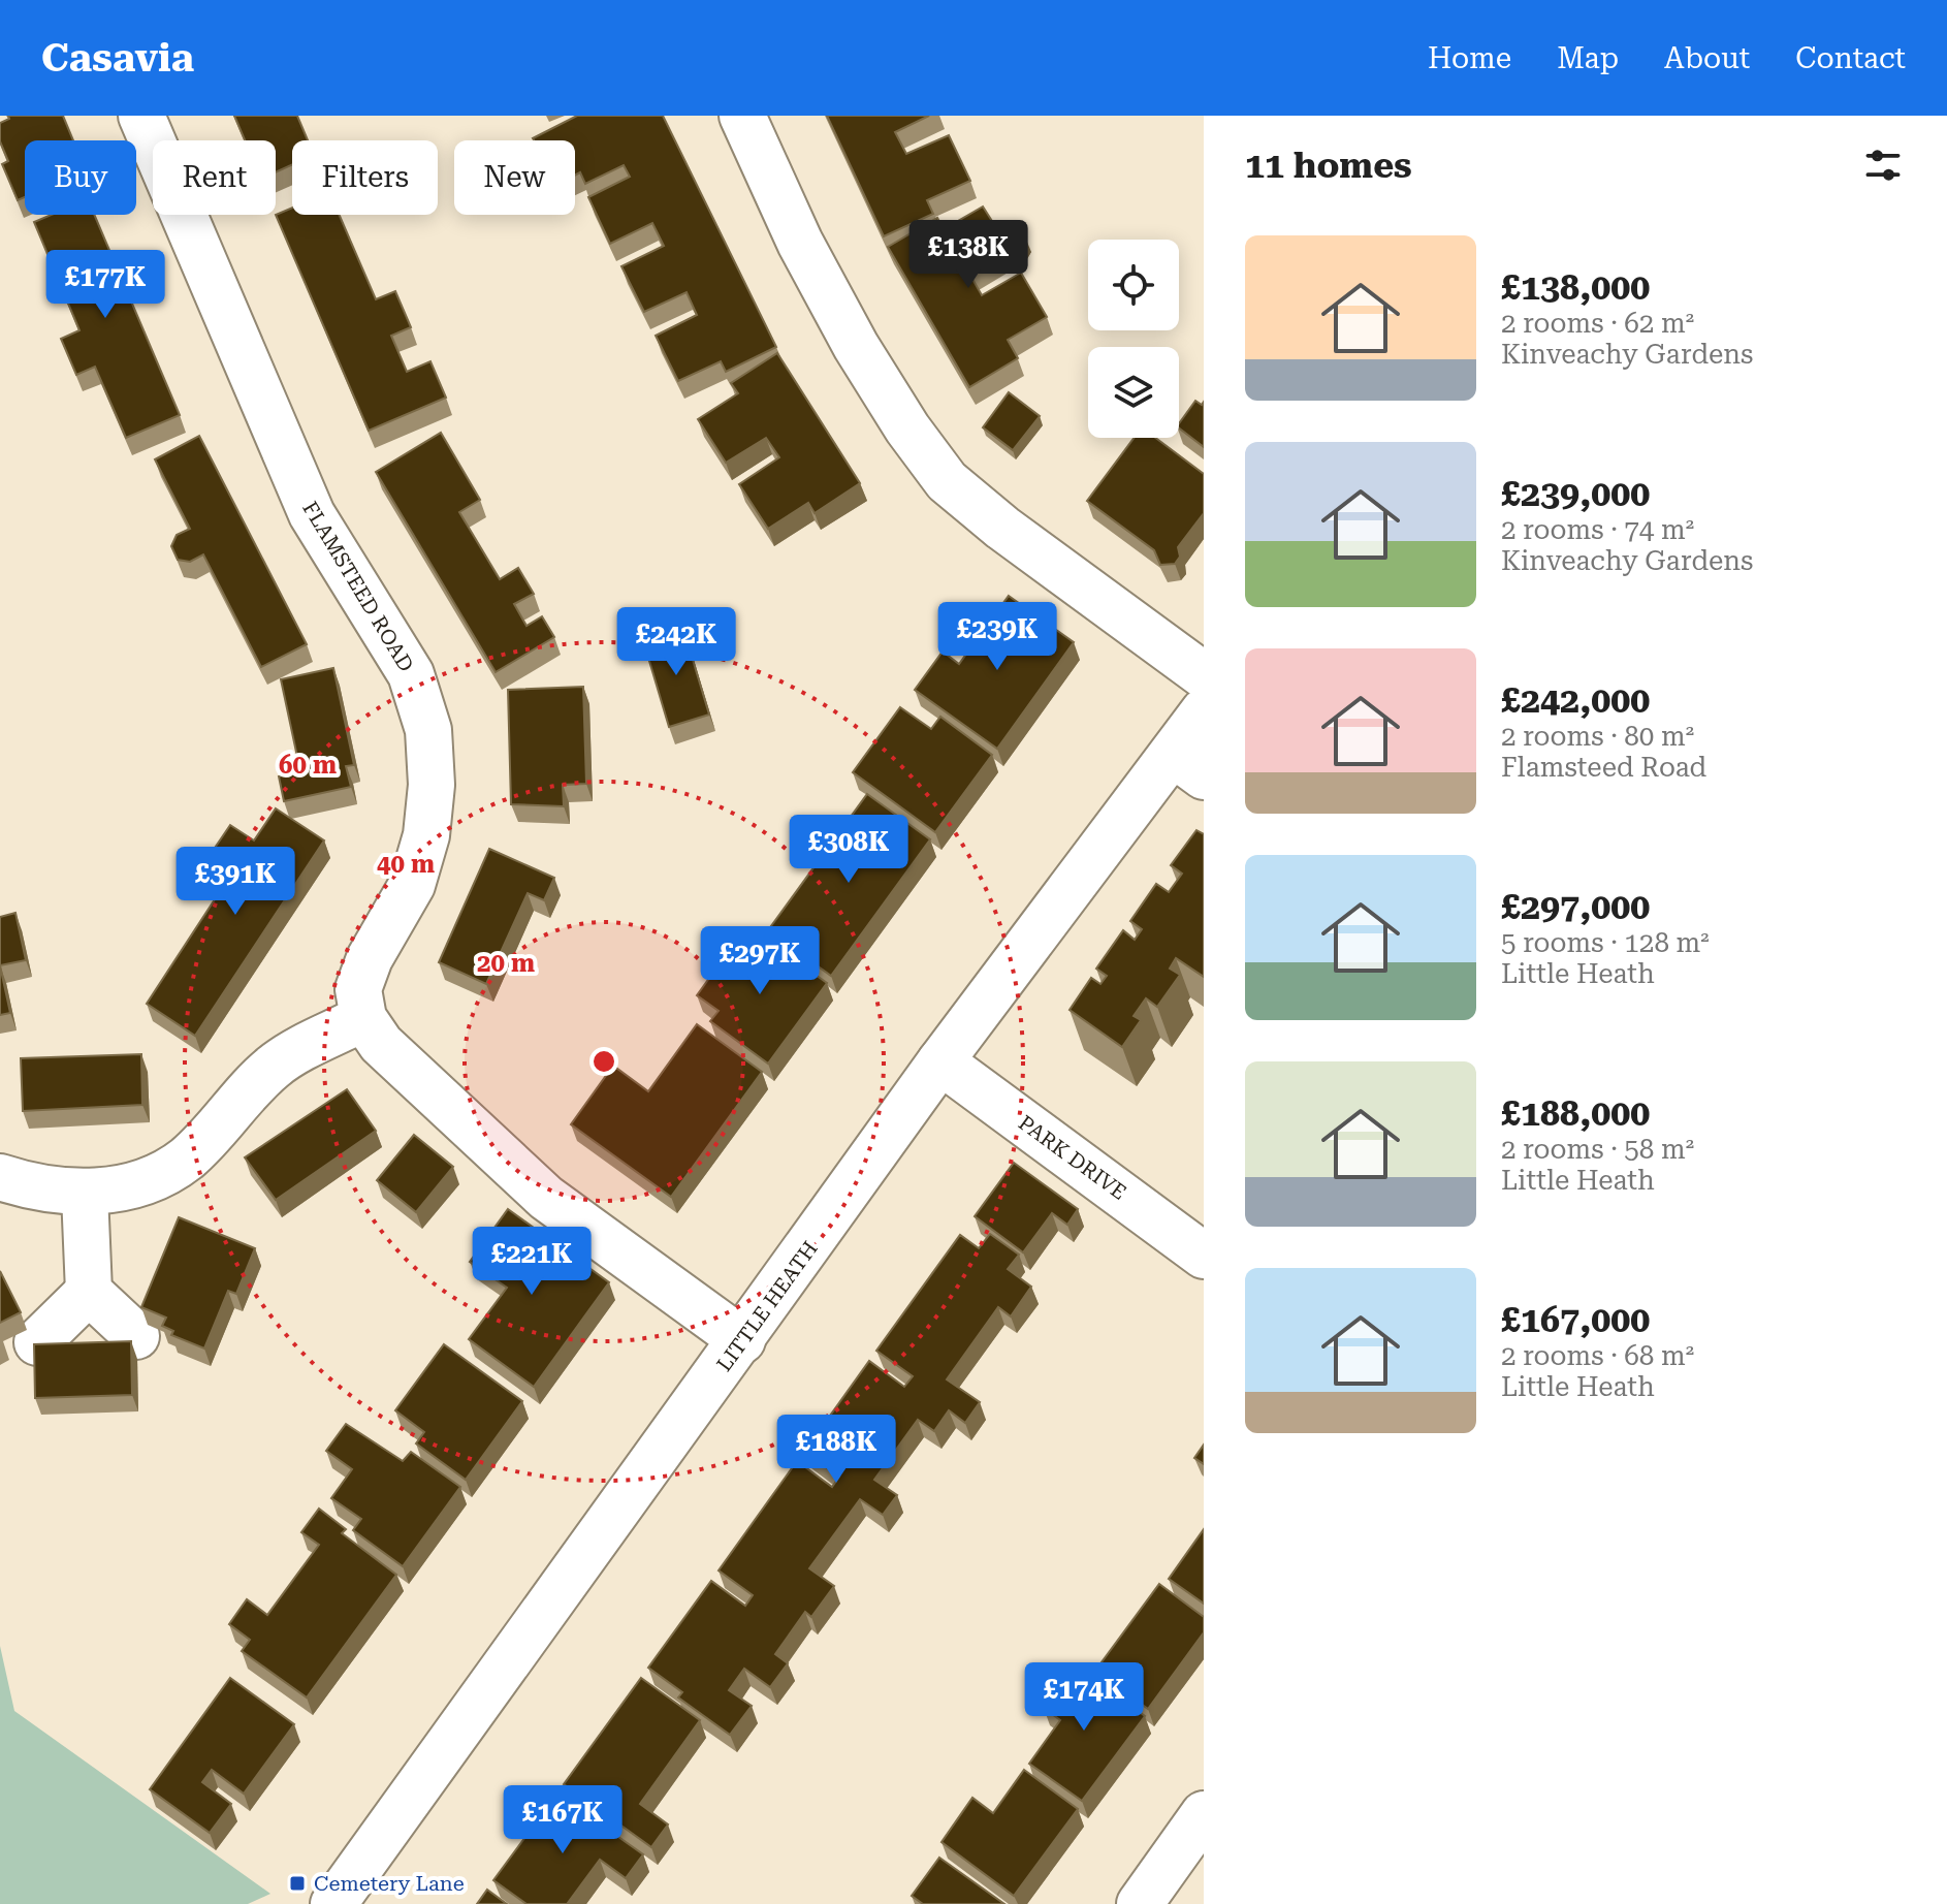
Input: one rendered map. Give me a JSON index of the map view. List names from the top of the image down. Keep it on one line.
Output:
{"streets":{"street":["FLAMSTEED ROAD","PARK DRIVE","LITTLE HEATH"]},"crossings":[["PARK DRIVE","LITTLE HEATH"]],"places":{"transit":["Cemetery Lane"]},"page":{"header":"Casavia","nav":["Home","Map","About","Contact"],"heading":"11 homes","chip":["Buy","Rent","Filters","New"],"list":[{"name":"£138,000","note":"2 rooms · 62 m² · Kinveachy Gardens"},{"name":"£239,000","note":"2 rooms · 74 m² · Kinveachy Gardens"},{"name":"£242,000","note":"2 rooms · 80 m² · Flamsteed Road"},{"name":"£297,000","note":"5 rooms · 128 m² · Little Heath"},{"name":"£188,000","note":"2 rooms · 58 m² · Little Heath"},{"name":"£167,000","note":"2 rooms · 68 m² · Little Heath"}],"price":["£138K","£177K","£239K","£242K","£308K","£391K","£297K","£221K","£188K","£174K","£167K"]},"rings":["60 m","40 m","20 m"]}
